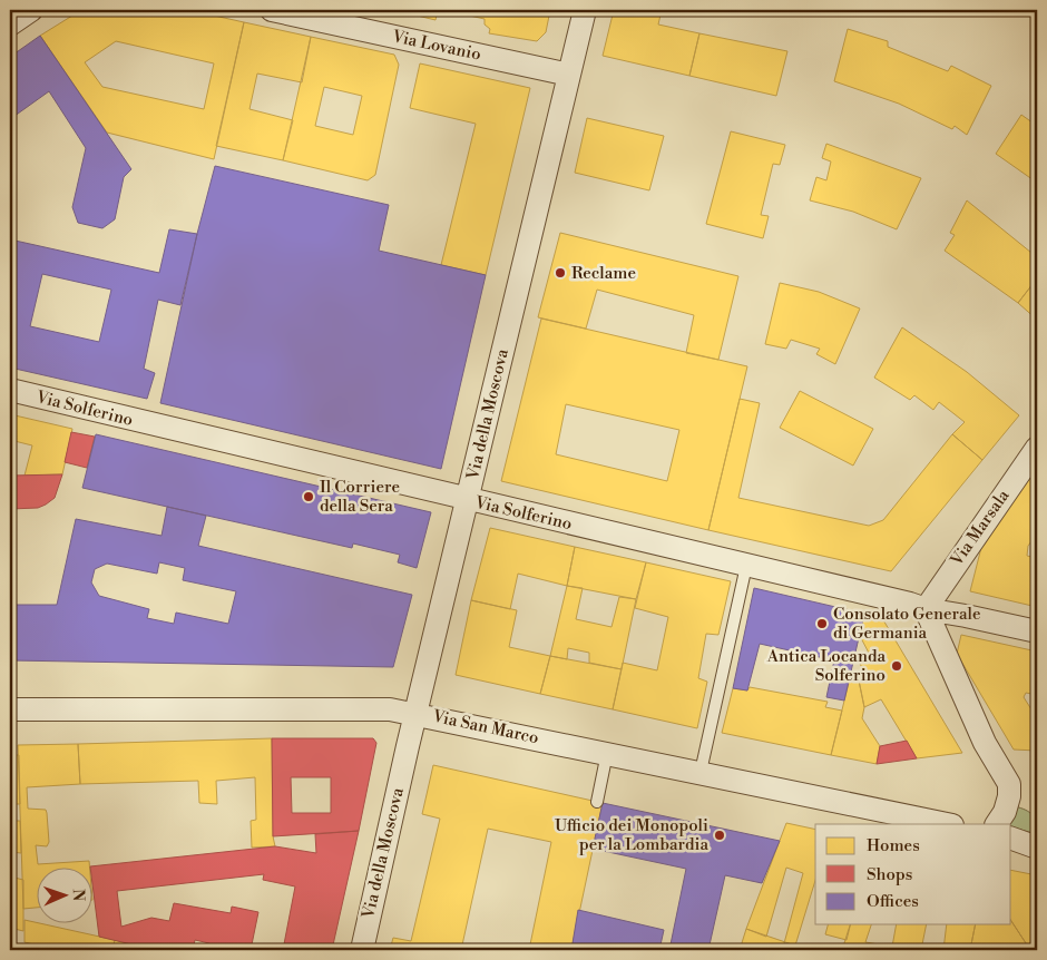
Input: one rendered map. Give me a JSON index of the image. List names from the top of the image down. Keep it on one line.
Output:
{"streets":{"street":["Via Lovanio","Via Solferino","Via della Moscova","Via Marsala","Via San Marco"]},"crossings":[["Via Lovanio","Via della Moscova"],["Via Solferino","Via della Moscova"],["Via Solferino","Via Marsala"],["Via della Moscova","Via San Marco"]],"places":["Reclame","Il Corriere della Sera","Consolato Generale di Germania","Antica Locanda Solferino","Ufficio dei Monopoli per la Lombardia"],"legend":["Homes","Shops","Offices"],"north":"right"}
